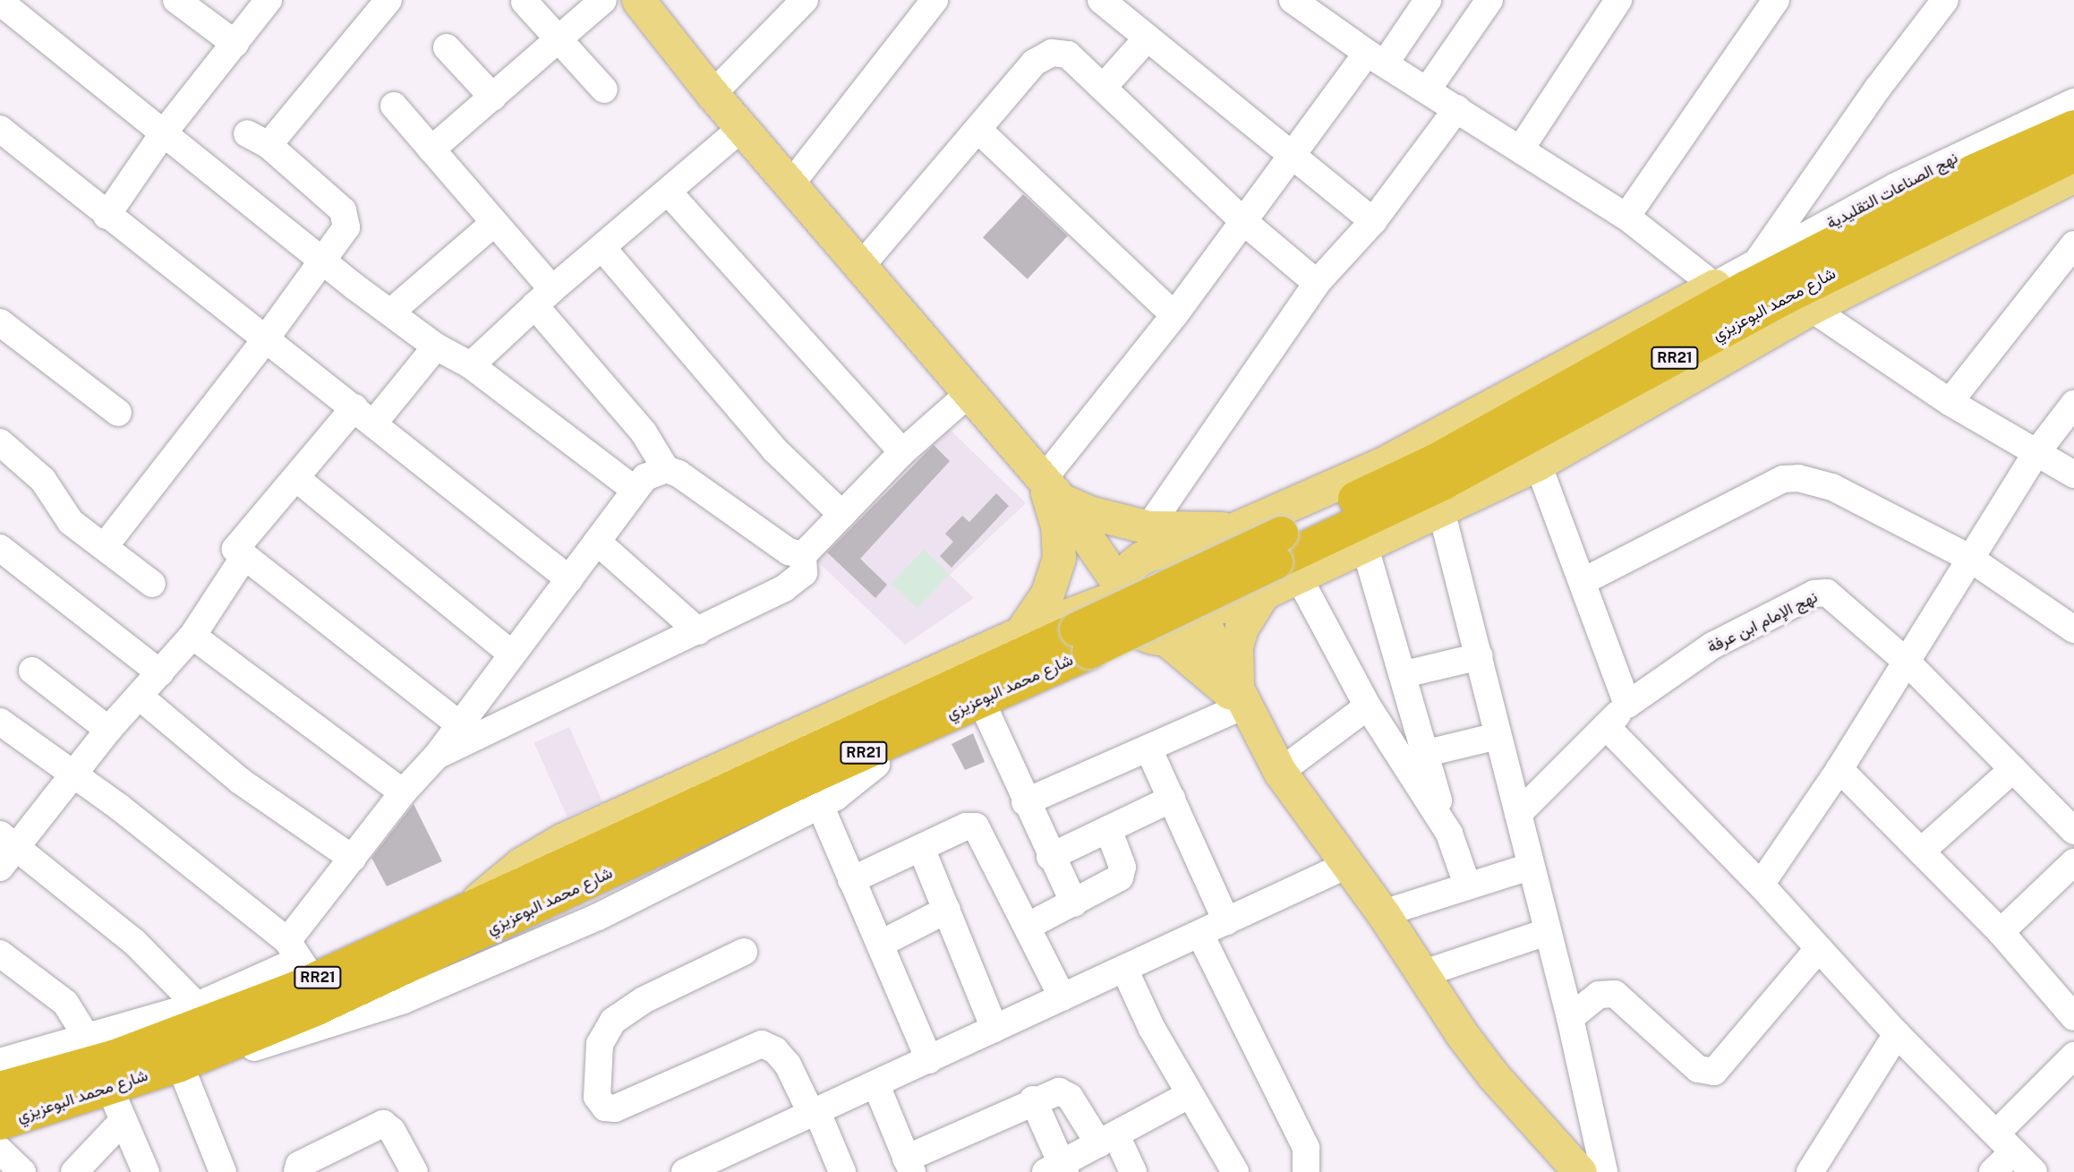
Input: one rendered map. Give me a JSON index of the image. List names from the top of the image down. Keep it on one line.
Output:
{"streets":{"highway":["شارع محمد البوعزيزي","RR21"],"street":["نهج الصناعات التقليدية","نهج الإمام ابن عرفة"]},"crossings":[["شارع محمد البوعزيزي","RR21"]]}
